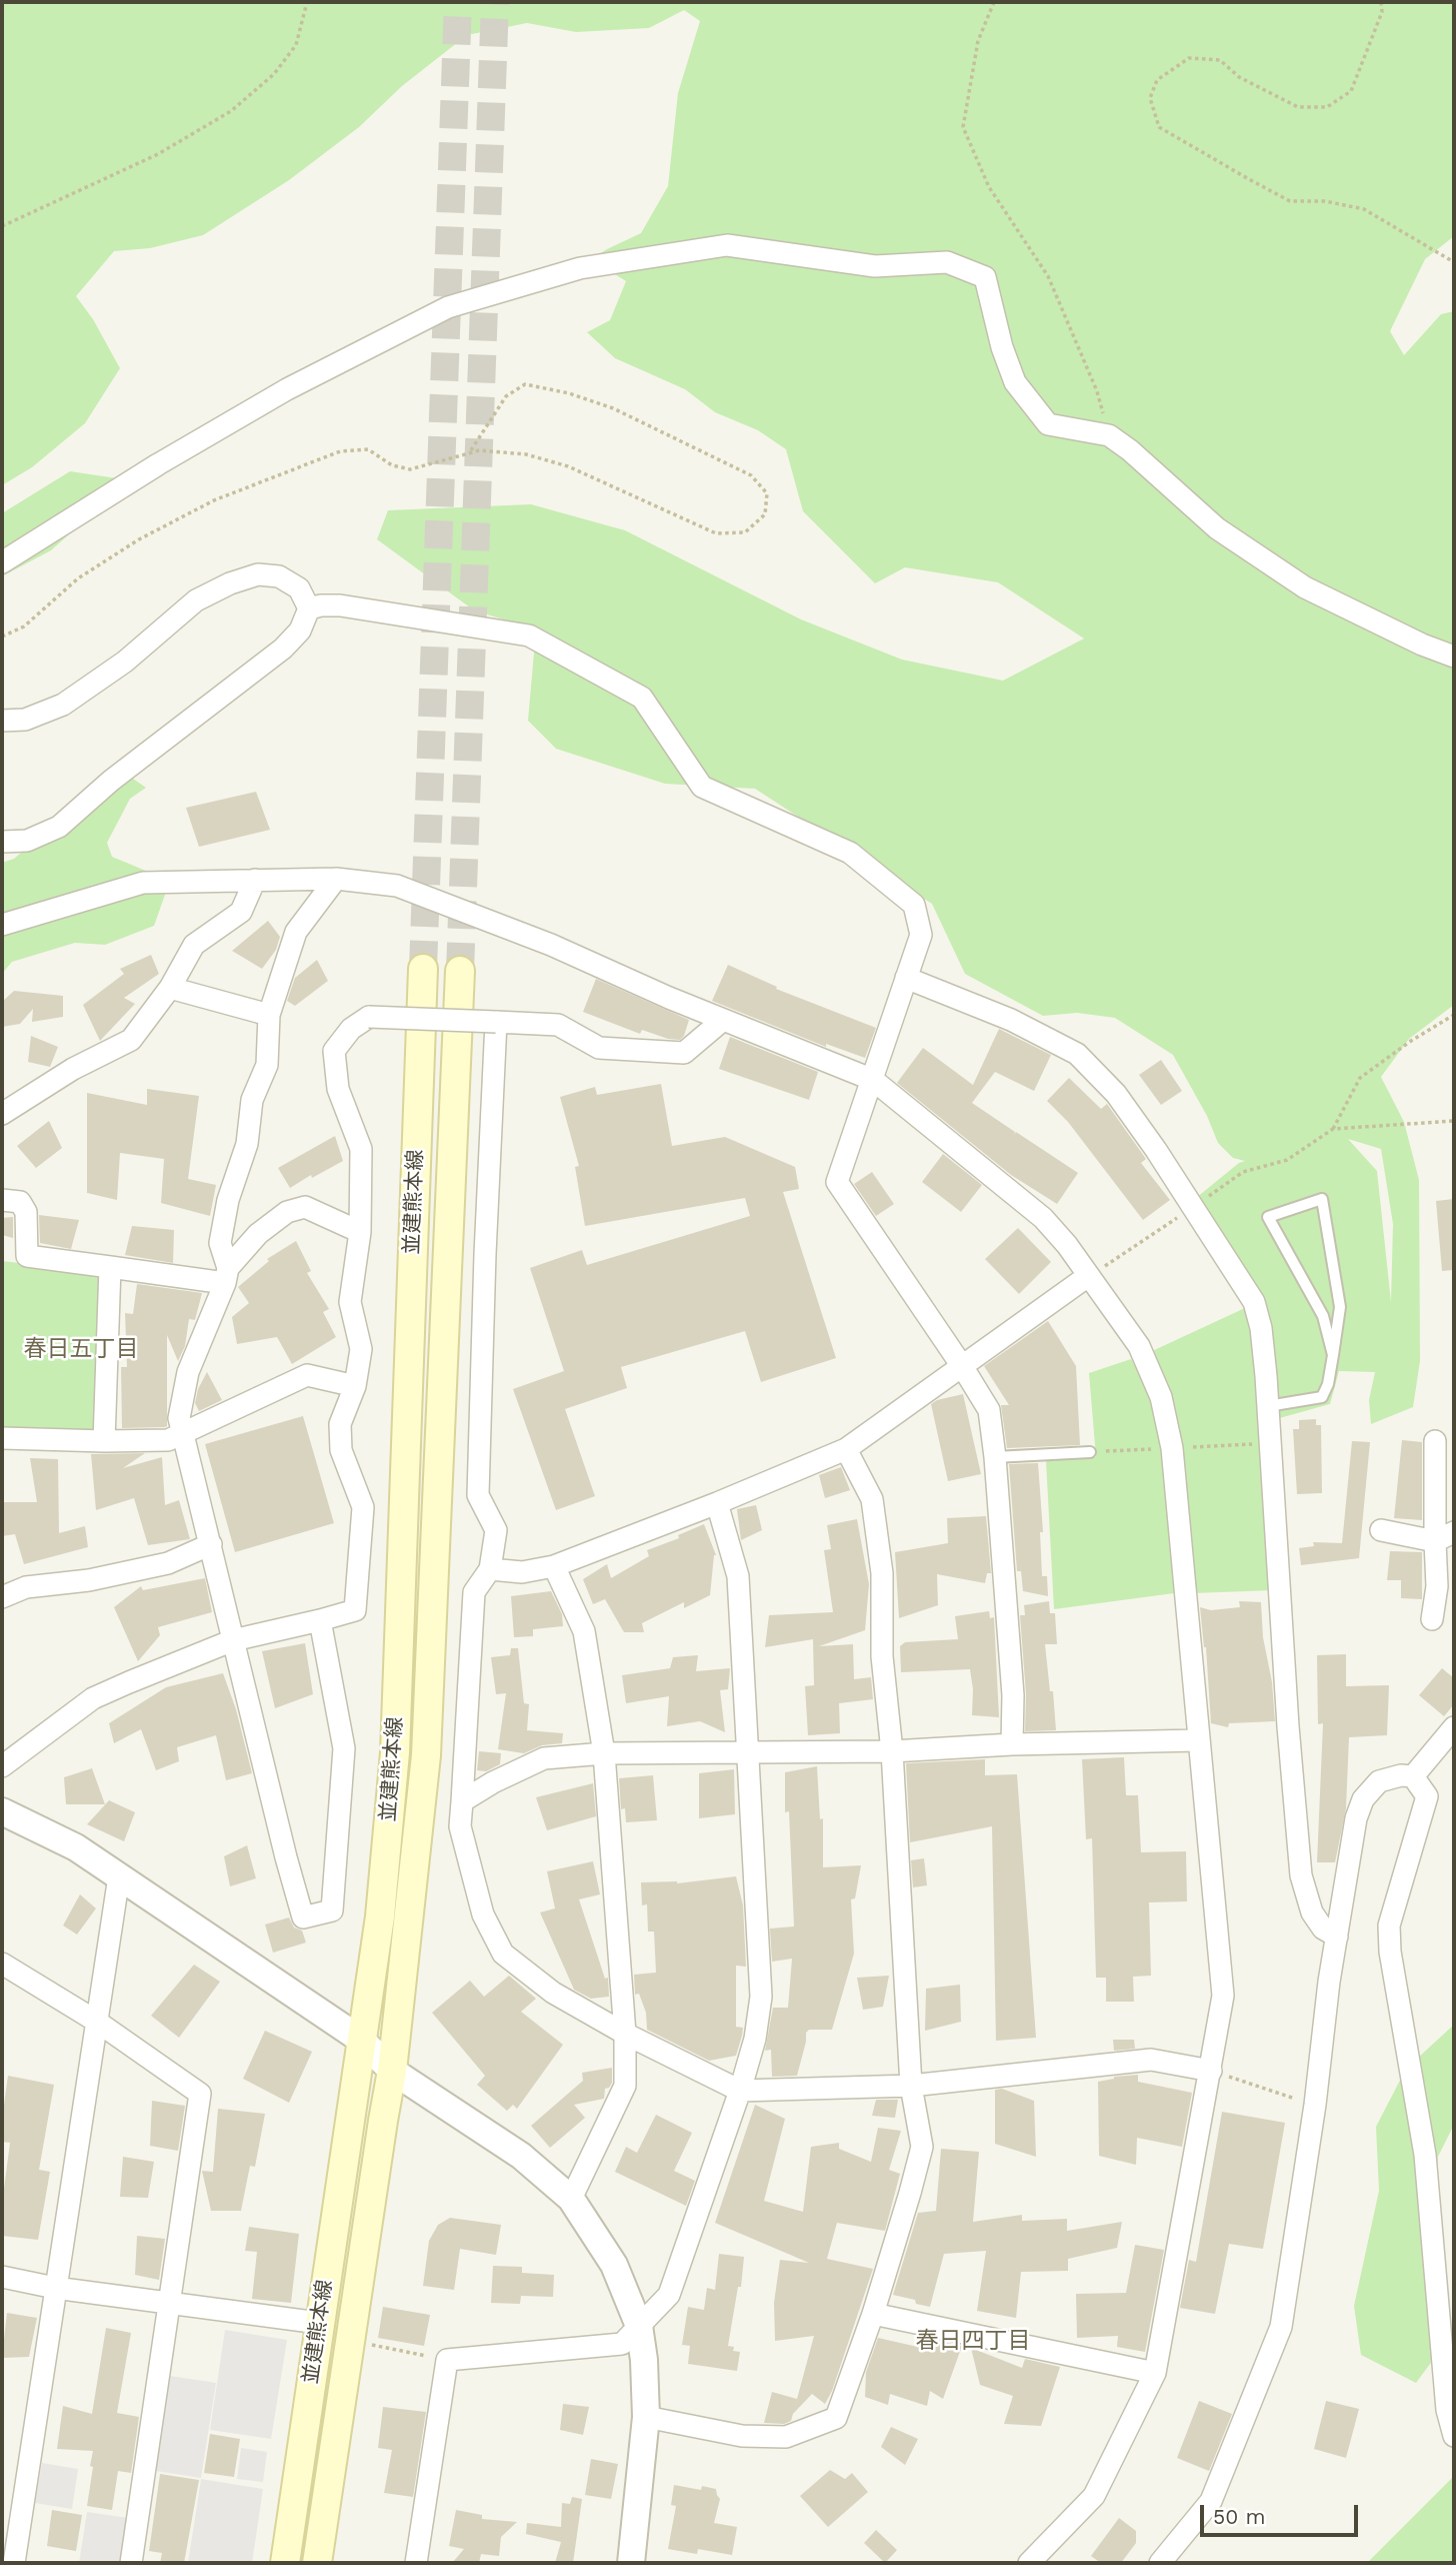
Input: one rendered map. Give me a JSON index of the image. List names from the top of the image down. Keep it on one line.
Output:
{"streets":{"main road":["並建熊本線"]},"districts":["春日五丁目","春日四丁目"],"scale_bar":"50 m"}
